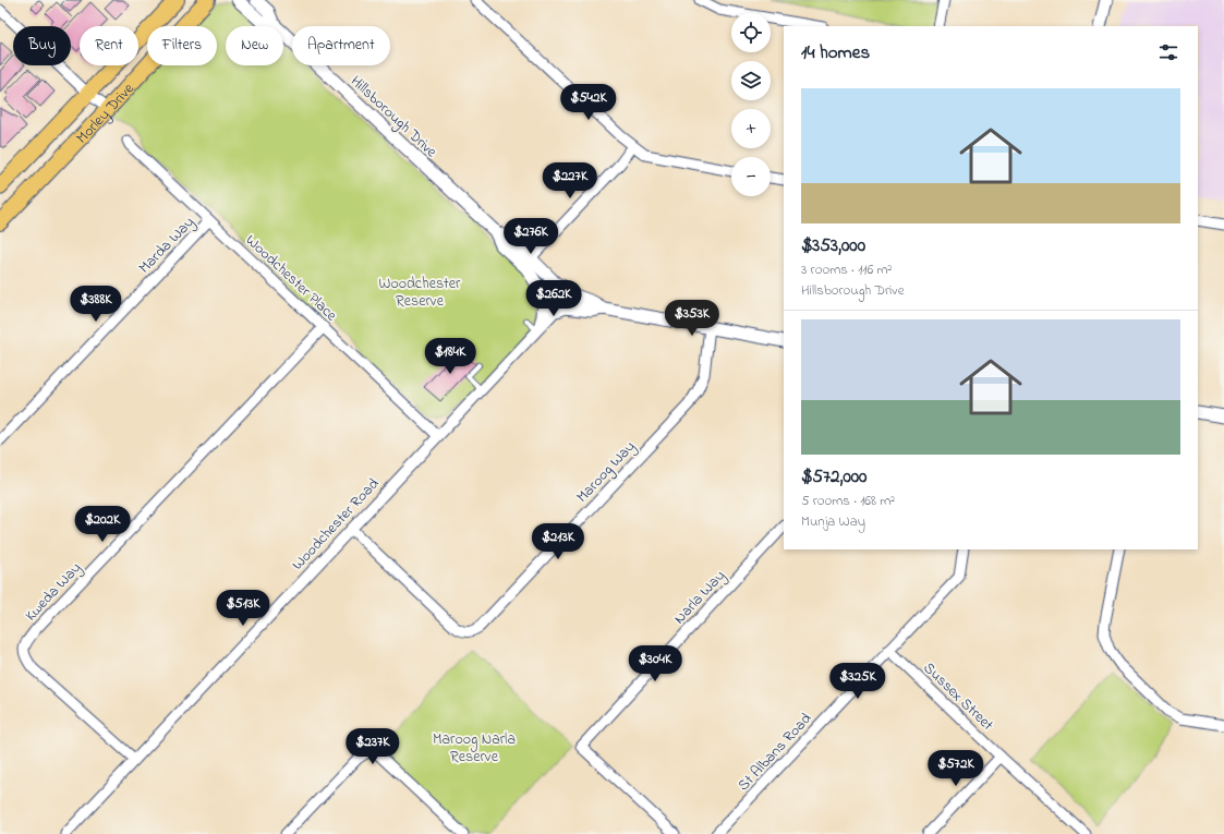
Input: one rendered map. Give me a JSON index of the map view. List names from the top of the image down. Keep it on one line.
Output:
{"streets":{"highway":["Morley Drive"],"street":["Hillsborough Drive","Marda Way","Woodchester Place","Maroog Way","Woodchester Road","Kweda Way","Narla Way","Sussex Street","St Albans Road"]},"crossings":[["Hillsborough Drive","Woodchester Road"],["Marda Way","Woodchester Place"],["Woodchester Place","Woodchester Road"],["Woodchester Place","Kweda Way"],["Maroog Way","Woodchester Road"],["Woodchester Road","Kweda Way"],["Sussex Street","St Albans Road"]],"parks":["Woodchester Reserve","Maroog Narla Reserve"],"page":{"map_buttons":["+","−"],"chip":["Buy","Rent","Filters","New","Apartment"],"heading":"14 homes","list":[{"name":"$353,000","note":"3 rooms · 116 m² · Hillsborough Drive"},{"name":"$572,000","note":"5 rooms · 168 m² · Munja Way"}],"price":["$542K","$227K","$276K","$262K","$388K","$353K","$184K","$202K","$213K","$513K","$304K","$325K","$237K","$572K"]}}
